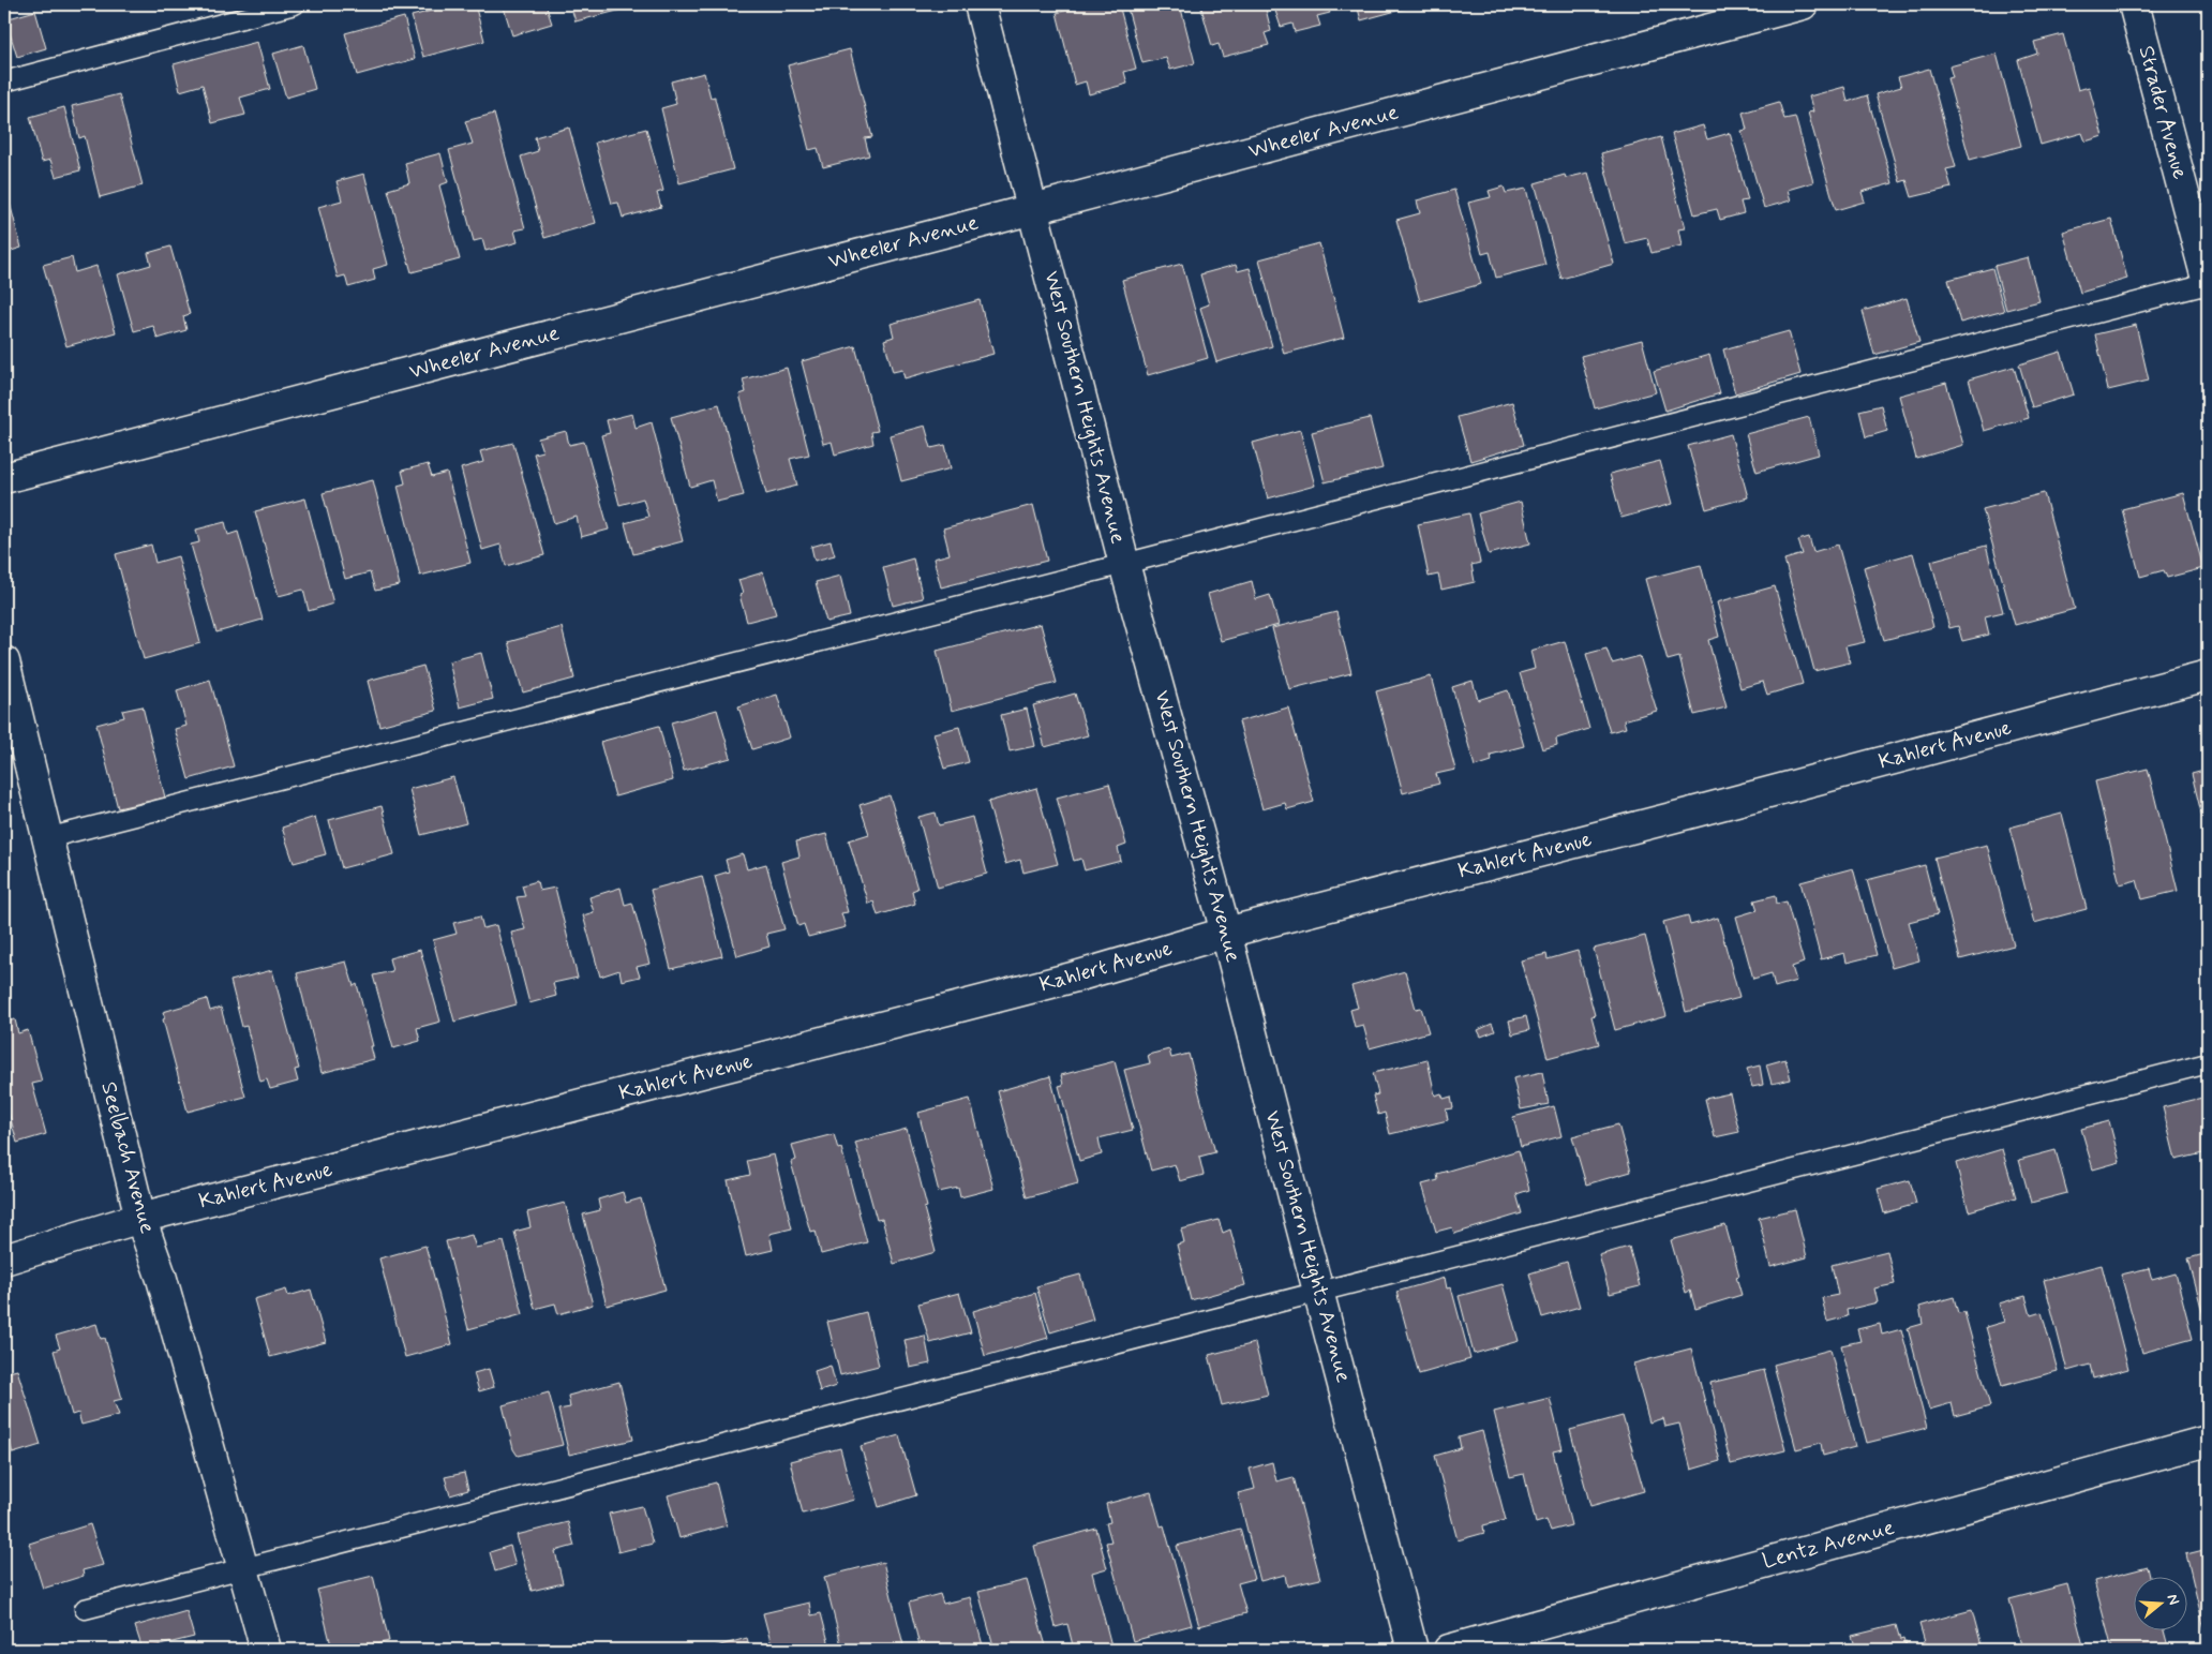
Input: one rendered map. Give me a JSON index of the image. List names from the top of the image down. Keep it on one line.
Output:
{"streets":{"street":["Strader Avenue","Wheeler Avenue","West Southern Heights Avenue","Kahlert Avenue","Seelbach Avenue","Lentz Avenue"]},"crossings":[["Wheeler Avenue","West Southern Heights Avenue"],["West Southern Heights Avenue","Kahlert Avenue"],["Kahlert Avenue","Seelbach Avenue"]],"north":"right"}
